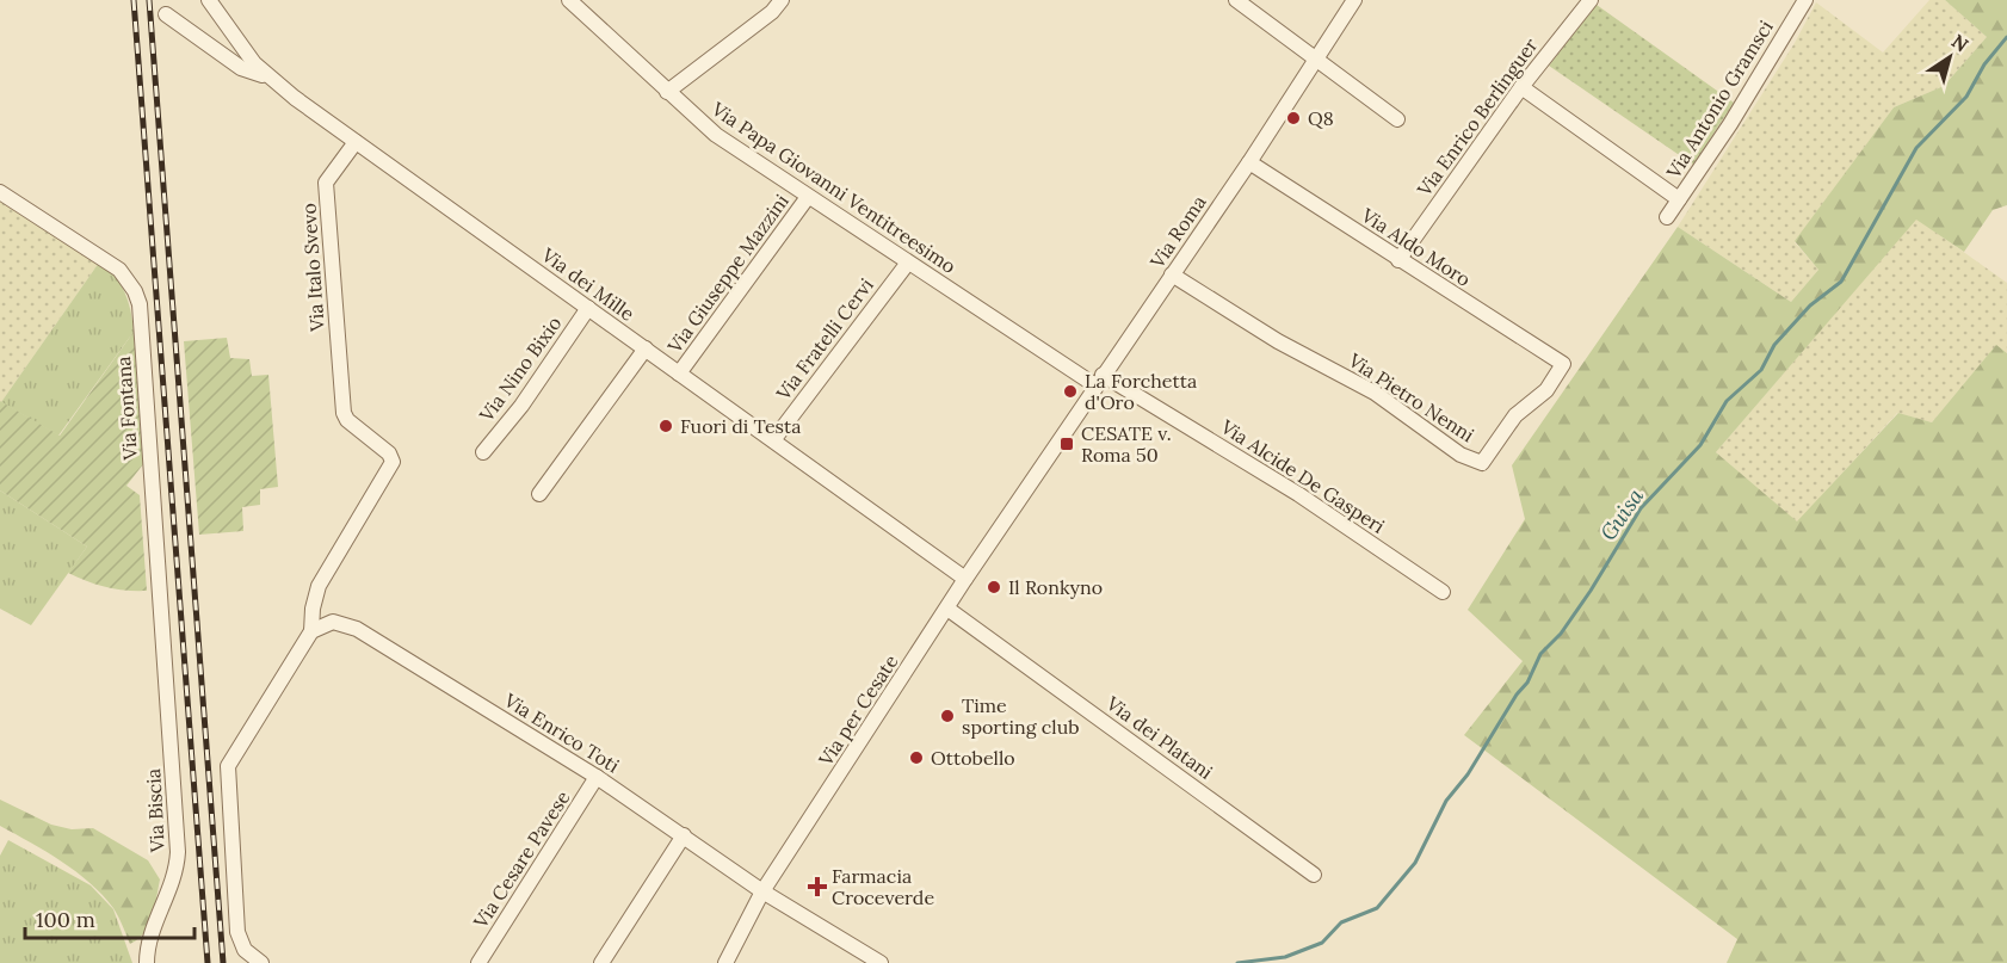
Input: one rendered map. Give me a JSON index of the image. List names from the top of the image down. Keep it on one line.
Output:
{"streets":{"street":["Via Antonio Gramsci","Via Enrico Berlinguer","Via Papa Giovanni Ventitreesimo","Via Roma","Via Aldo Moro","Via Italo Svevo","Via Giuseppe Mazzini","Via dei Mille","Via Fratelli Cervi","Via Nino Bixio","Via Pietro Nenni","Via Fontana","Via Alcide De Gasperi","Via per Cesate","Via Enrico Toti","Via dei Platani","Via Biscia","Via Cesare Pavese"]},"crossings":[["Via Enrico Berlinguer","Via Aldo Moro"],["Via Papa Giovanni Ventitreesimo","Via Roma"],["Via Papa Giovanni Ventitreesimo","Via Giuseppe Mazzini"],["Via Papa Giovanni Ventitreesimo","Via Fratelli Cervi"],["Via Papa Giovanni Ventitreesimo","Via Alcide De Gasperi"],["Via Roma","Via Aldo Moro"],["Via Roma","Via Pietro Nenni"],["Via Roma","Via Alcide De Gasperi"],["Via Roma","Via per Cesate"],["Via Aldo Moro","Via Pietro Nenni"],["Via Italo Svevo","Via dei Mille"],["Via Giuseppe Mazzini","Via dei Mille"],["Via dei Mille","Via Fratelli Cervi"],["Via dei Mille","Via Nino Bixio"],["Via dei Mille","Via per Cesate"],["Via Fontana","Via Biscia"],["Via per Cesate","Via Enrico Toti"],["Via per Cesate","Via dei Platani"],["Via Enrico Toti","Via Cesare Pavese"]],"water":["Guisa"],"places":{"other":["Q8","La Forchetta d'Oro","Fuori di Testa","Il Ronkyno","Time sporting club","Ottobello"],"transit":["CESATE v. Roma 50"],"health":["Farmacia Croceverde"]},"scale_bar":"100 m","north":"top right"}
